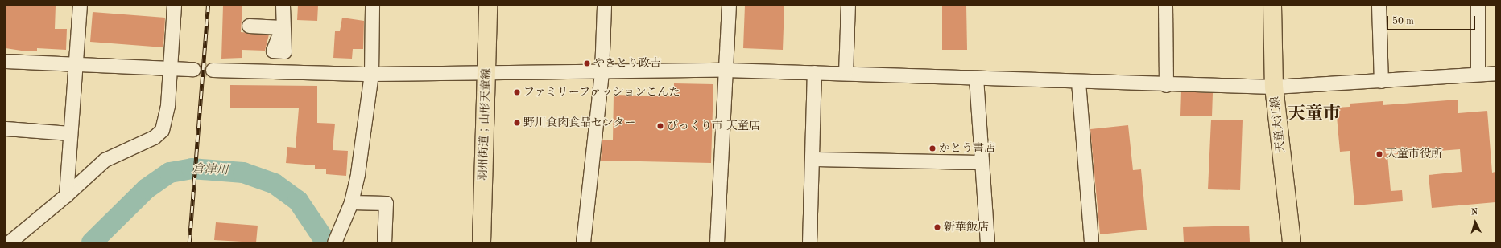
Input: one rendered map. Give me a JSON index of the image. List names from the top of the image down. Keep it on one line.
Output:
{"streets":{"main road":["羽州街道；山形天童線","天童大江線"]},"districts":["天童市"],"water":["倉津川"],"places":["やきとり政吉","ファミリーファッションこんた","野川食肉食品センター","びっくり市 天童店","かとう書店","天童市役所","新華飯店"],"scale_bar":"50 m","north":"top"}
